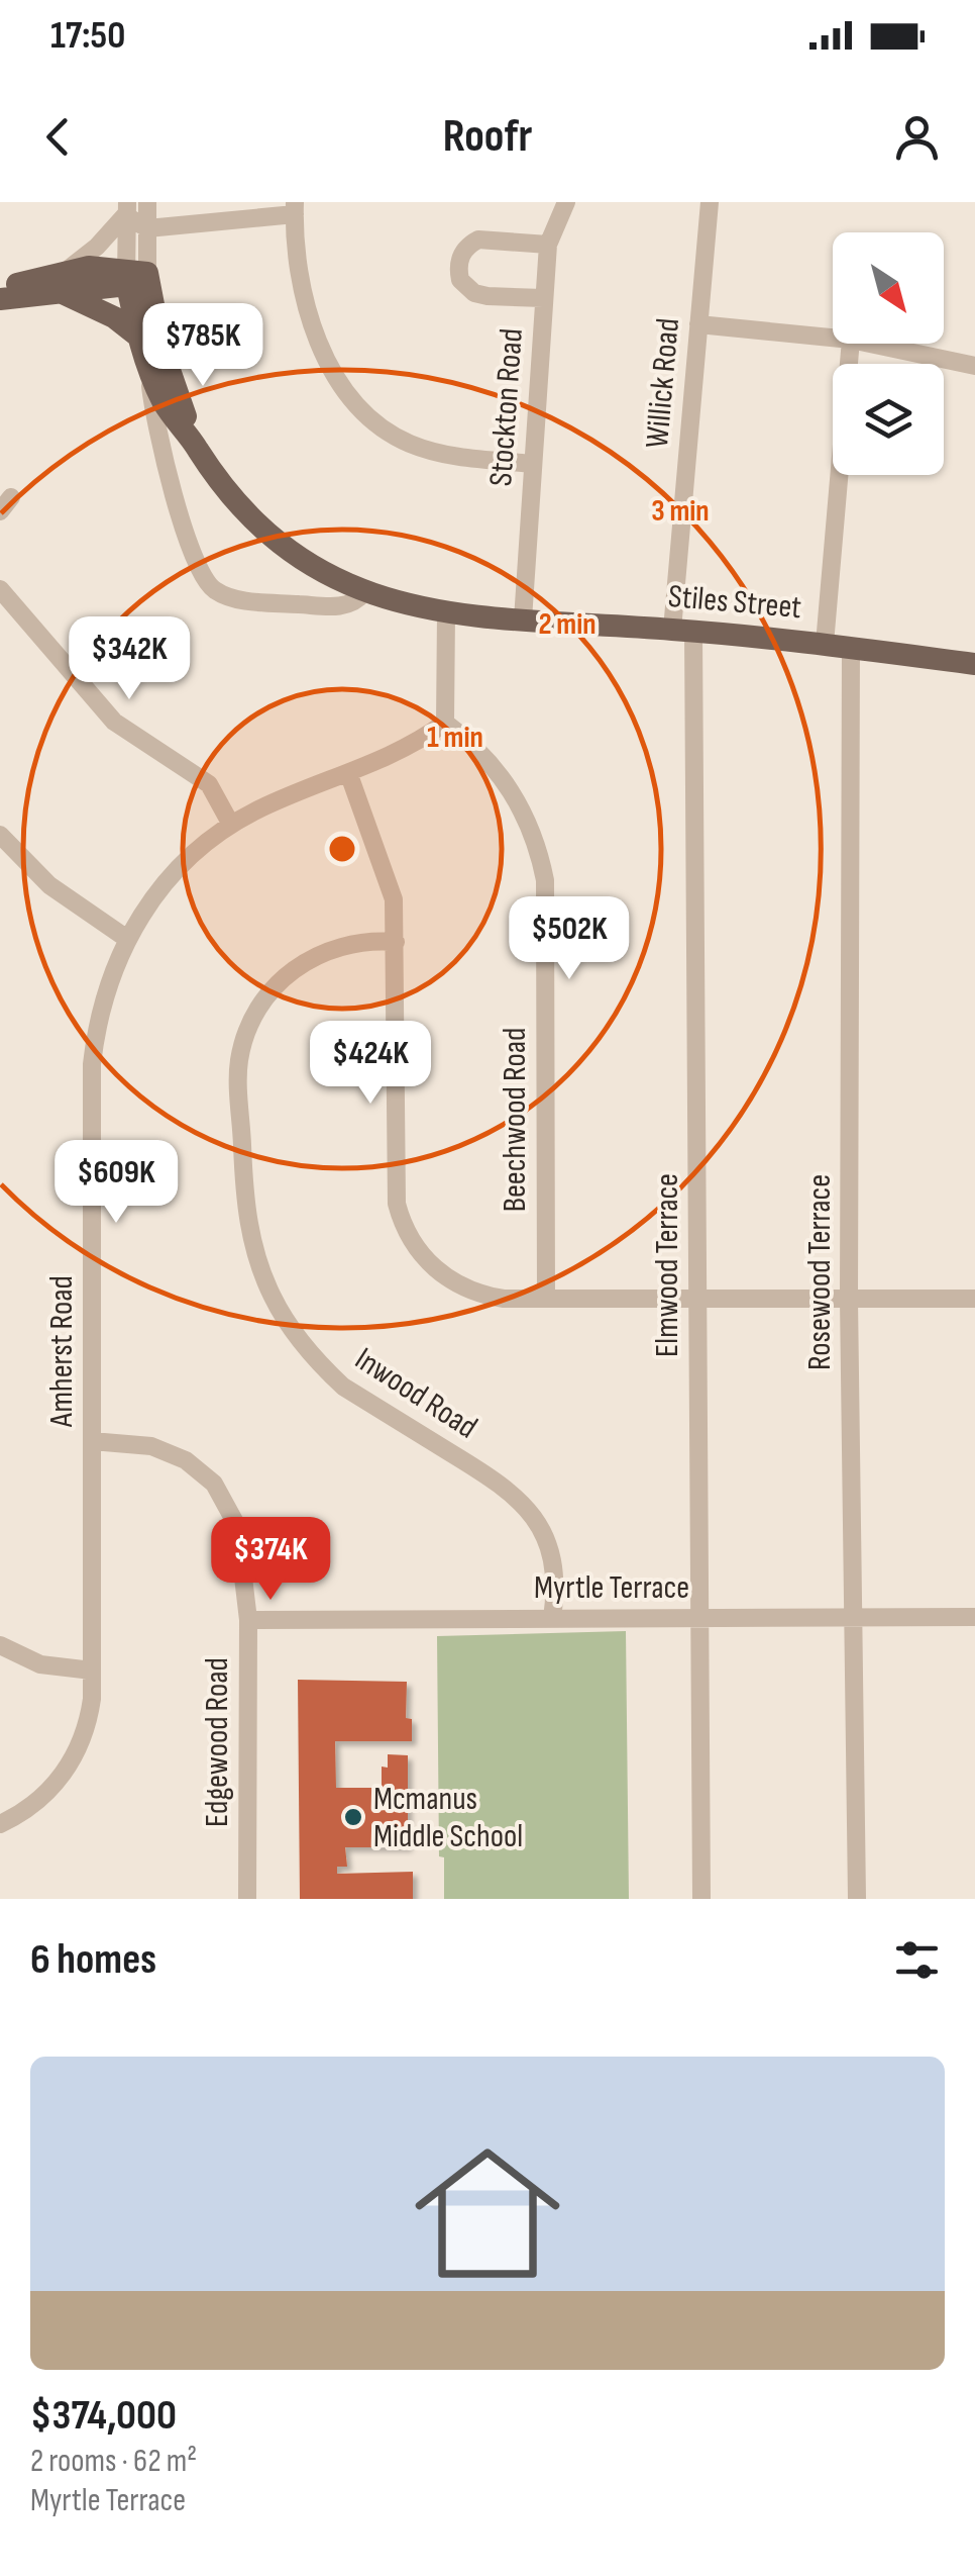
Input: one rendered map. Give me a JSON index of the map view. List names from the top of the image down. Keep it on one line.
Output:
{"streets":{"main road":["Stiles Street"],"street":["Willick Road","Stockton Road","Beechwood Road","Elmwood Terrace","Rosewood Terrace","Amherst Road","Inwood Road","Myrtle Terrace","Edgewood Road"]},"crossings":[["Willick Road","Stiles Street"],["Willick Road","Elmwood Terrace"],["Stockton Road","Stiles Street"],["Stiles Street","Elmwood Terrace"],["Stiles Street","Rosewood Terrace"],["Beechwood Road","Amherst Road"],["Elmwood Terrace","Myrtle Terrace"],["Rosewood Terrace","Myrtle Terrace"],["Amherst Road","Edgewood Road"],["Inwood Road","Myrtle Terrace"],["Myrtle Terrace","Edgewood Road"]],"places":["Mcmanus Middle School"],"north":"bottom right","page":{"status":"17:50","header":"Roofr","price":["$785K","$342K","$502K","$424K","$609K","$374K"],"heading":"6 homes","list":[{"name":"$374,000","note":"2 rooms · 62 m² · Myrtle Terrace"}]},"rings":["3 min","2 min","1 min"]}
